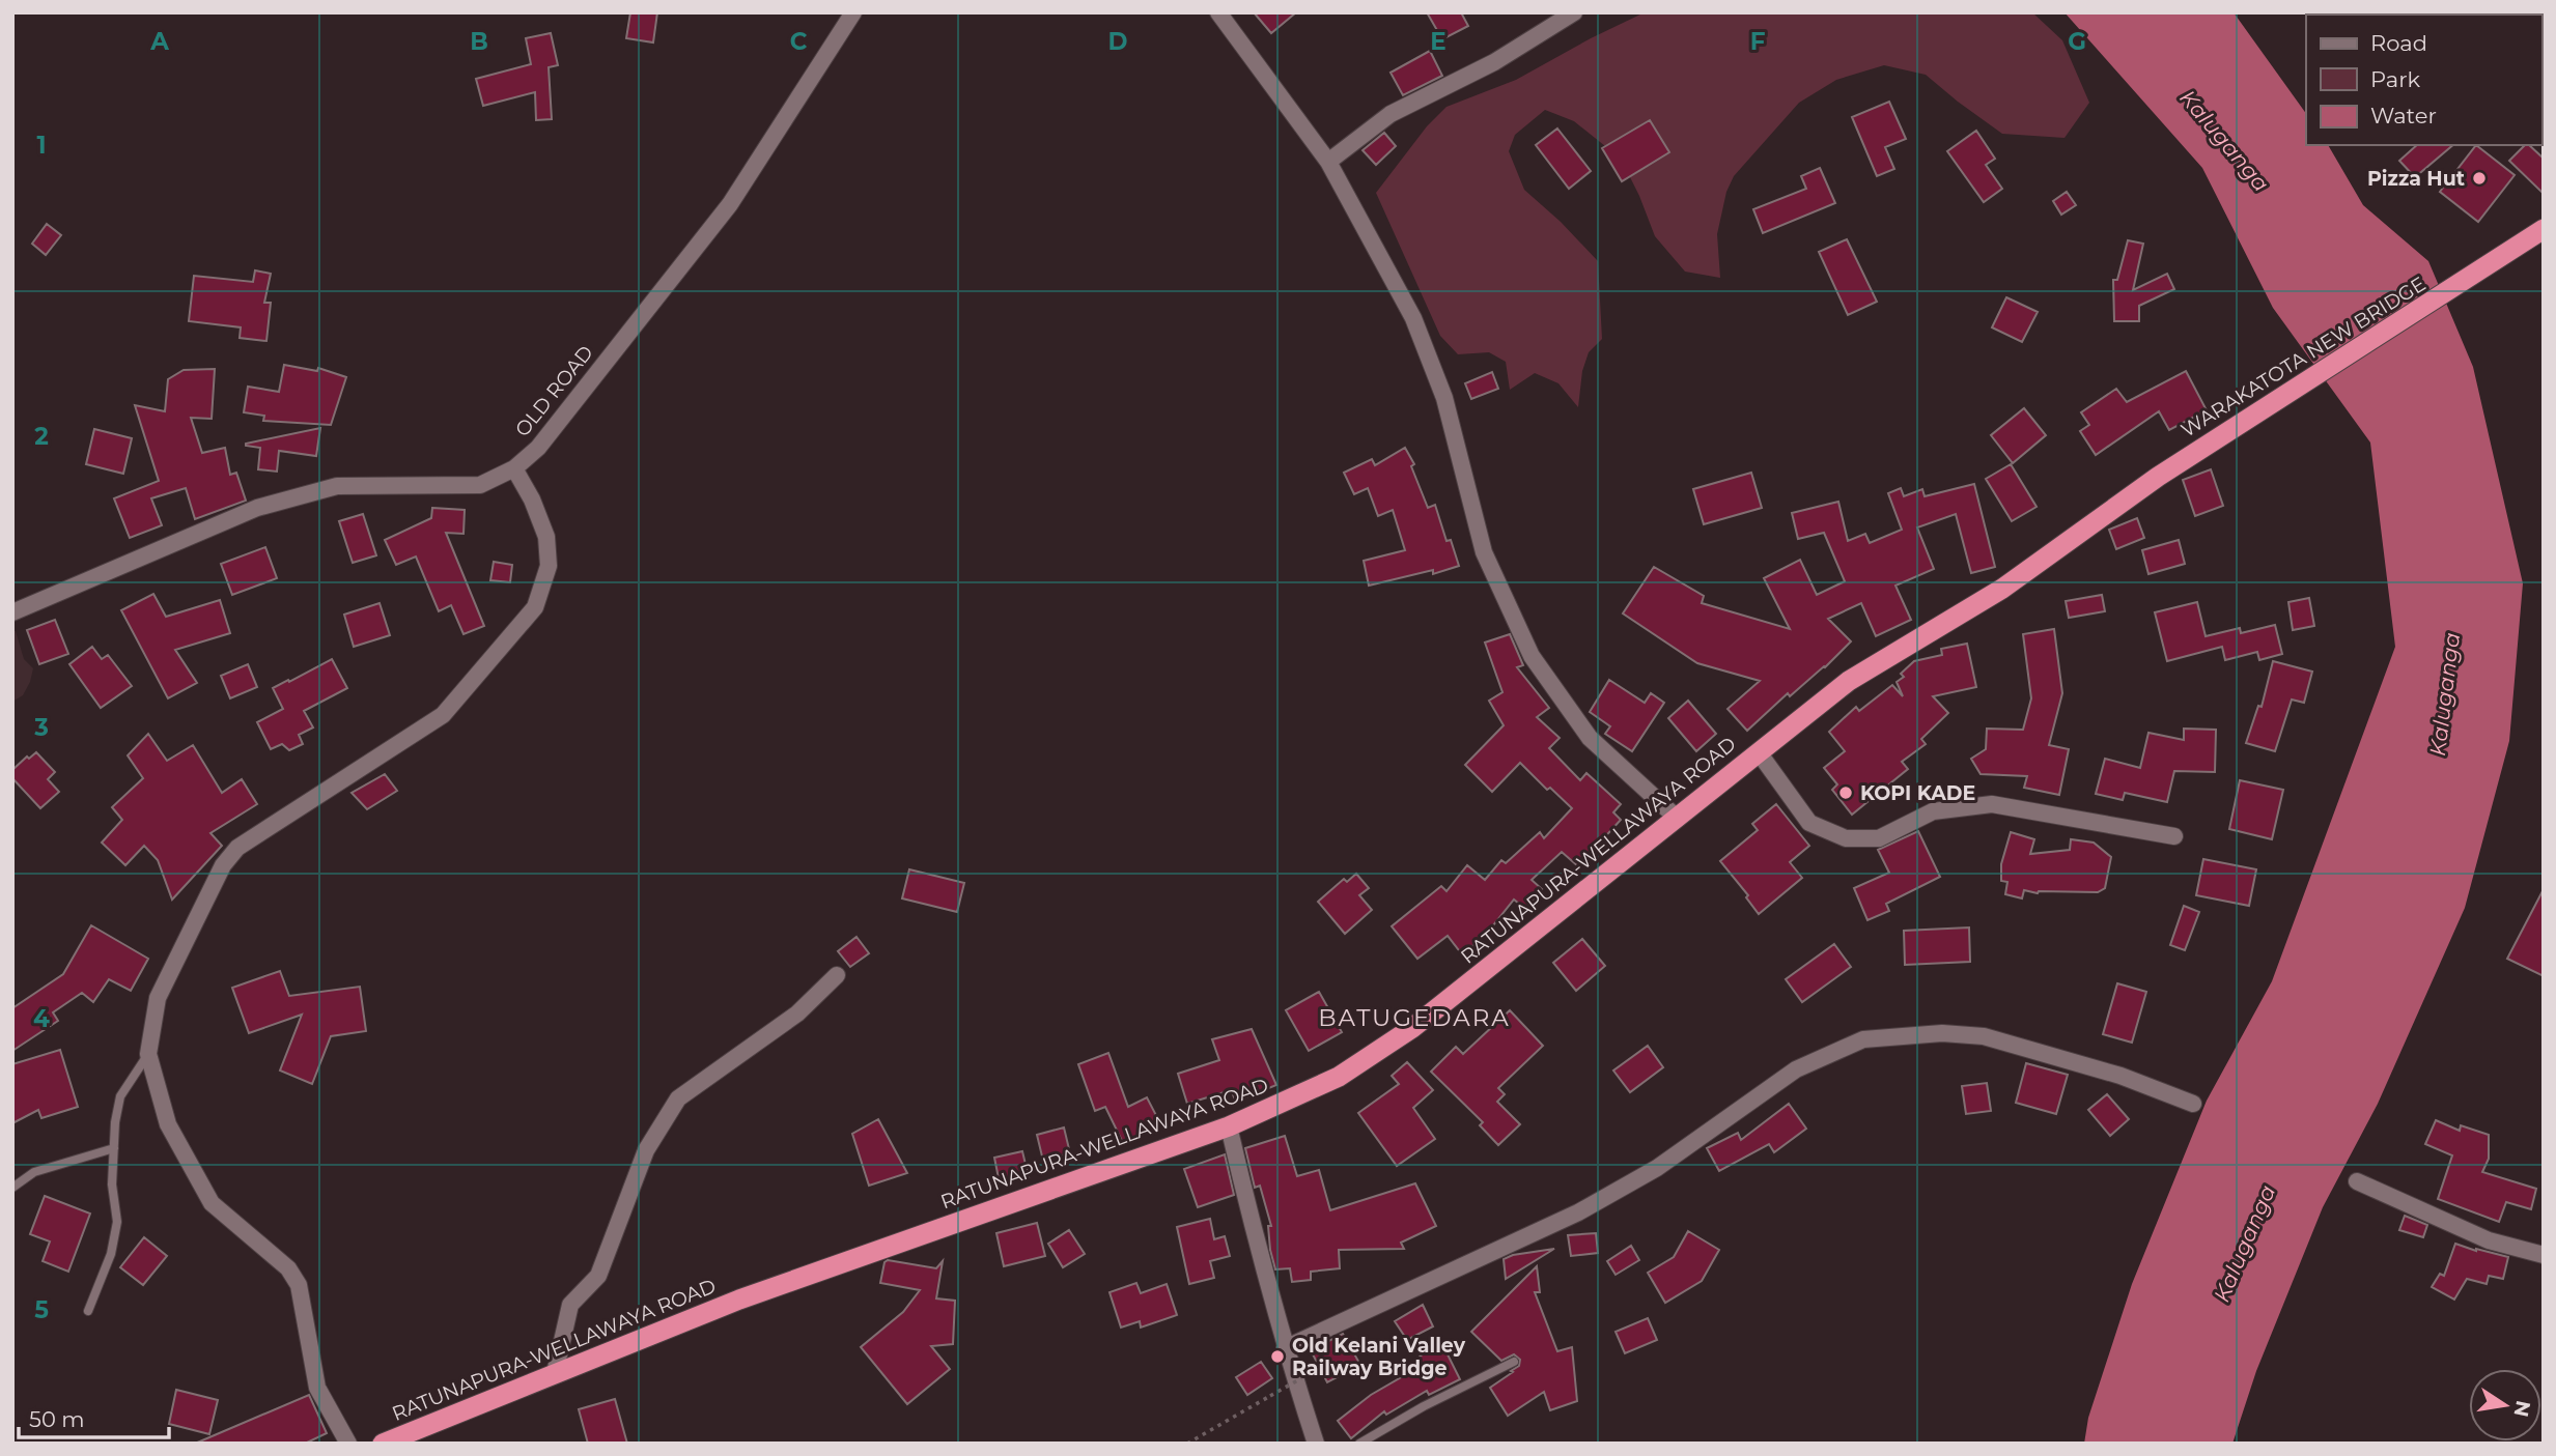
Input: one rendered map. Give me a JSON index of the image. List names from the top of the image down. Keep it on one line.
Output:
{"streets":{"highway":["WARAKATOTA NEW BRIDGE","RATUNAPURA-WELLAWAYA ROAD"],"street":["OLD ROAD"]},"crossings":[["WARAKATOTA NEW BRIDGE","RATUNAPURA-WELLAWAYA ROAD"]],"districts":["BATUGEDARA"],"water":["Kaluganga"],"places":["Pizza Hut","KOPI KADE","Old Kelani Valley Railway Bridge"],"legend":["Road","Park","Water"],"scale_bar":"50 m","north":"right","grid":{"columns":["A","B","C","D","E","F","G"],"rows":["1","2","3","4","5"]}}
